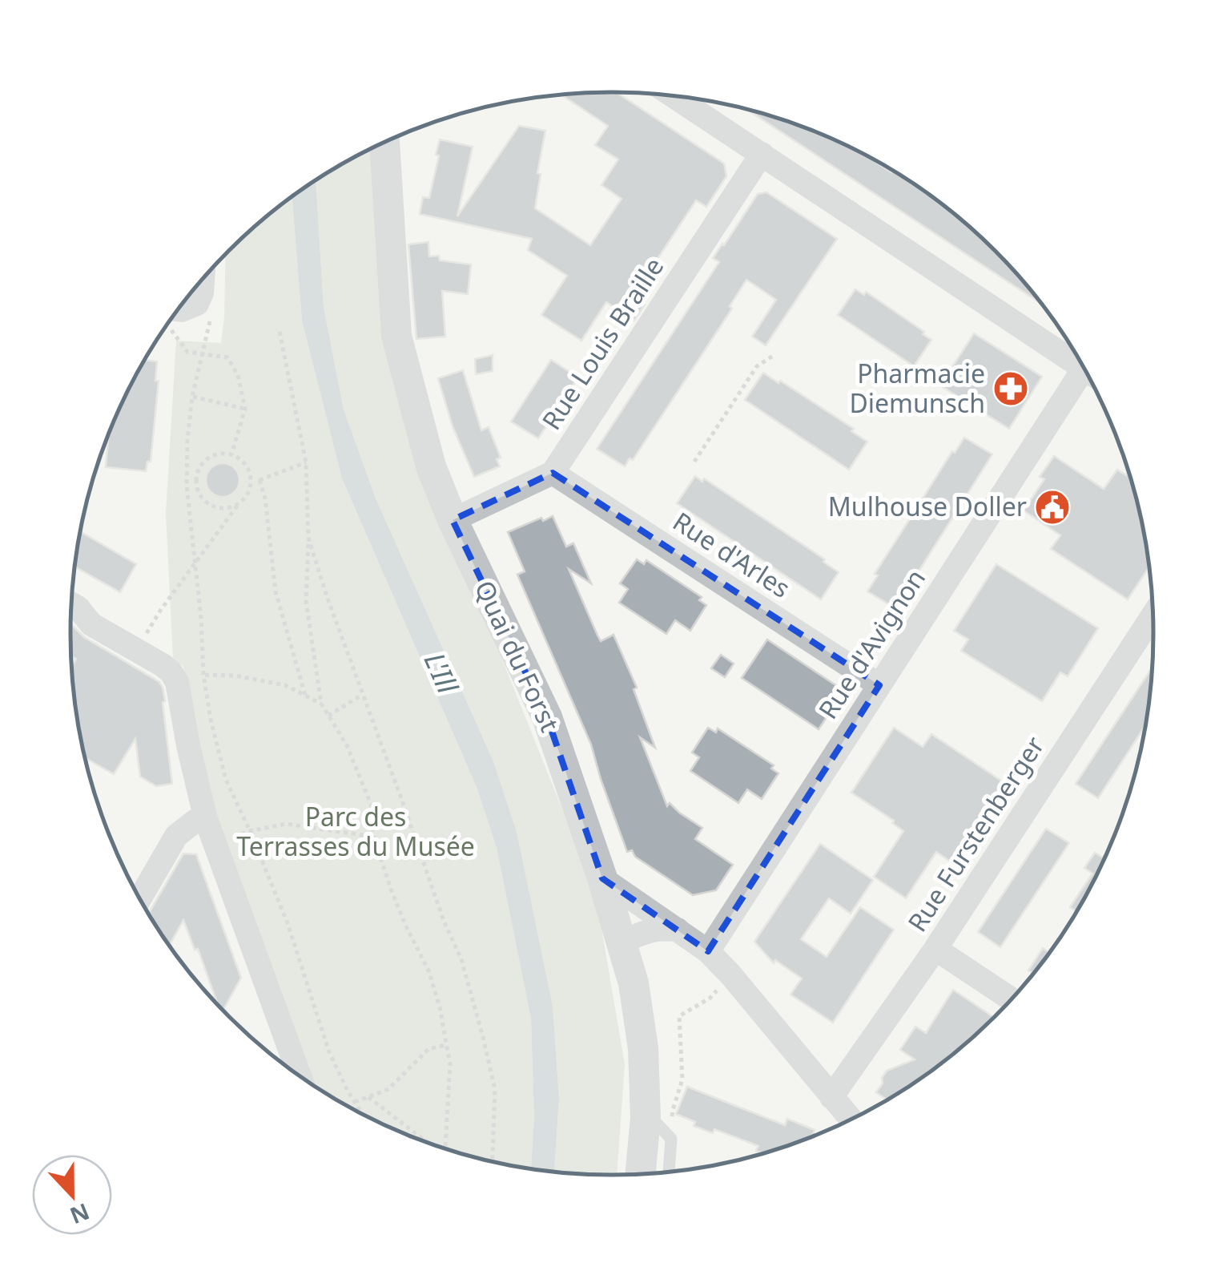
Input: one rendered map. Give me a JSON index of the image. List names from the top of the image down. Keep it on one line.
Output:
{"streets":{"street":["Rue Louis Braille","Rue d'Arles","Rue d'Avignon","Quai du Forst","Rue Furstenberger"]},"crossings":[["Rue Louis Braille","Rue d'Arles"],["Rue Louis Braille","Quai du Forst"],["Rue d'Arles","Rue d'Avignon"]],"water":["L'Ill"],"parks":["Parc des Terrasses du Musée"],"places":{"pharmacy":["Pharmacie Diemunsch"],"public building":["Mulhouse Doller"]},"north":"bottom"}
